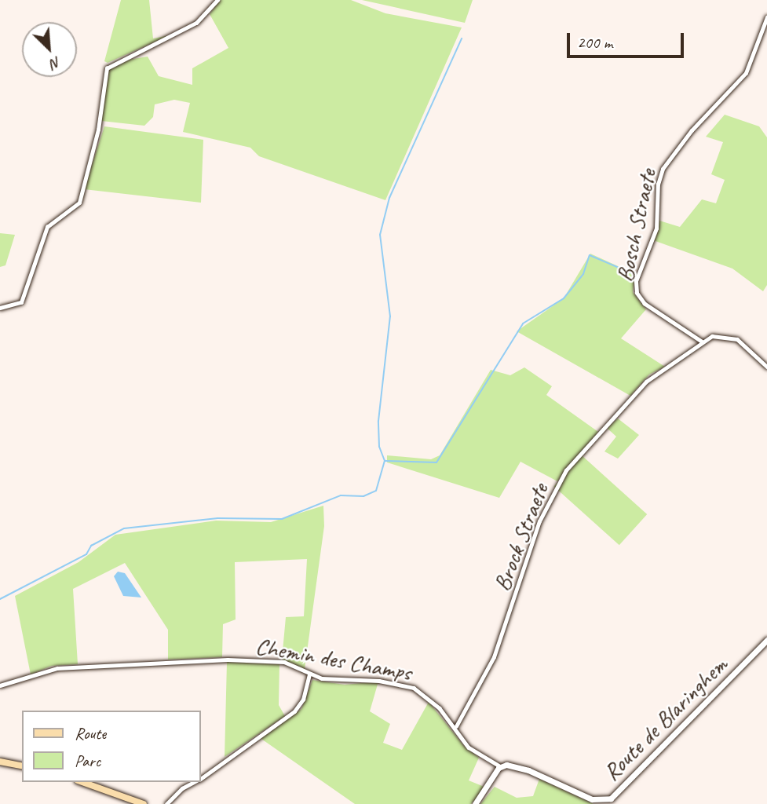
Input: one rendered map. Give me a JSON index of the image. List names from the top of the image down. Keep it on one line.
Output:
{"streets":{"street":["Bosch Straete","Brock Straete","Chemin des Champs","Route de Blaringhem"]},"crossings":[["Bosch Straete","Brock Straete"],["Brock Straete","Chemin des Champs"],["Chemin des Champs","Route de Blaringhem"]],"legend":["Route","Parc"],"scale_bar":"200 m","north":"bottom right"}
